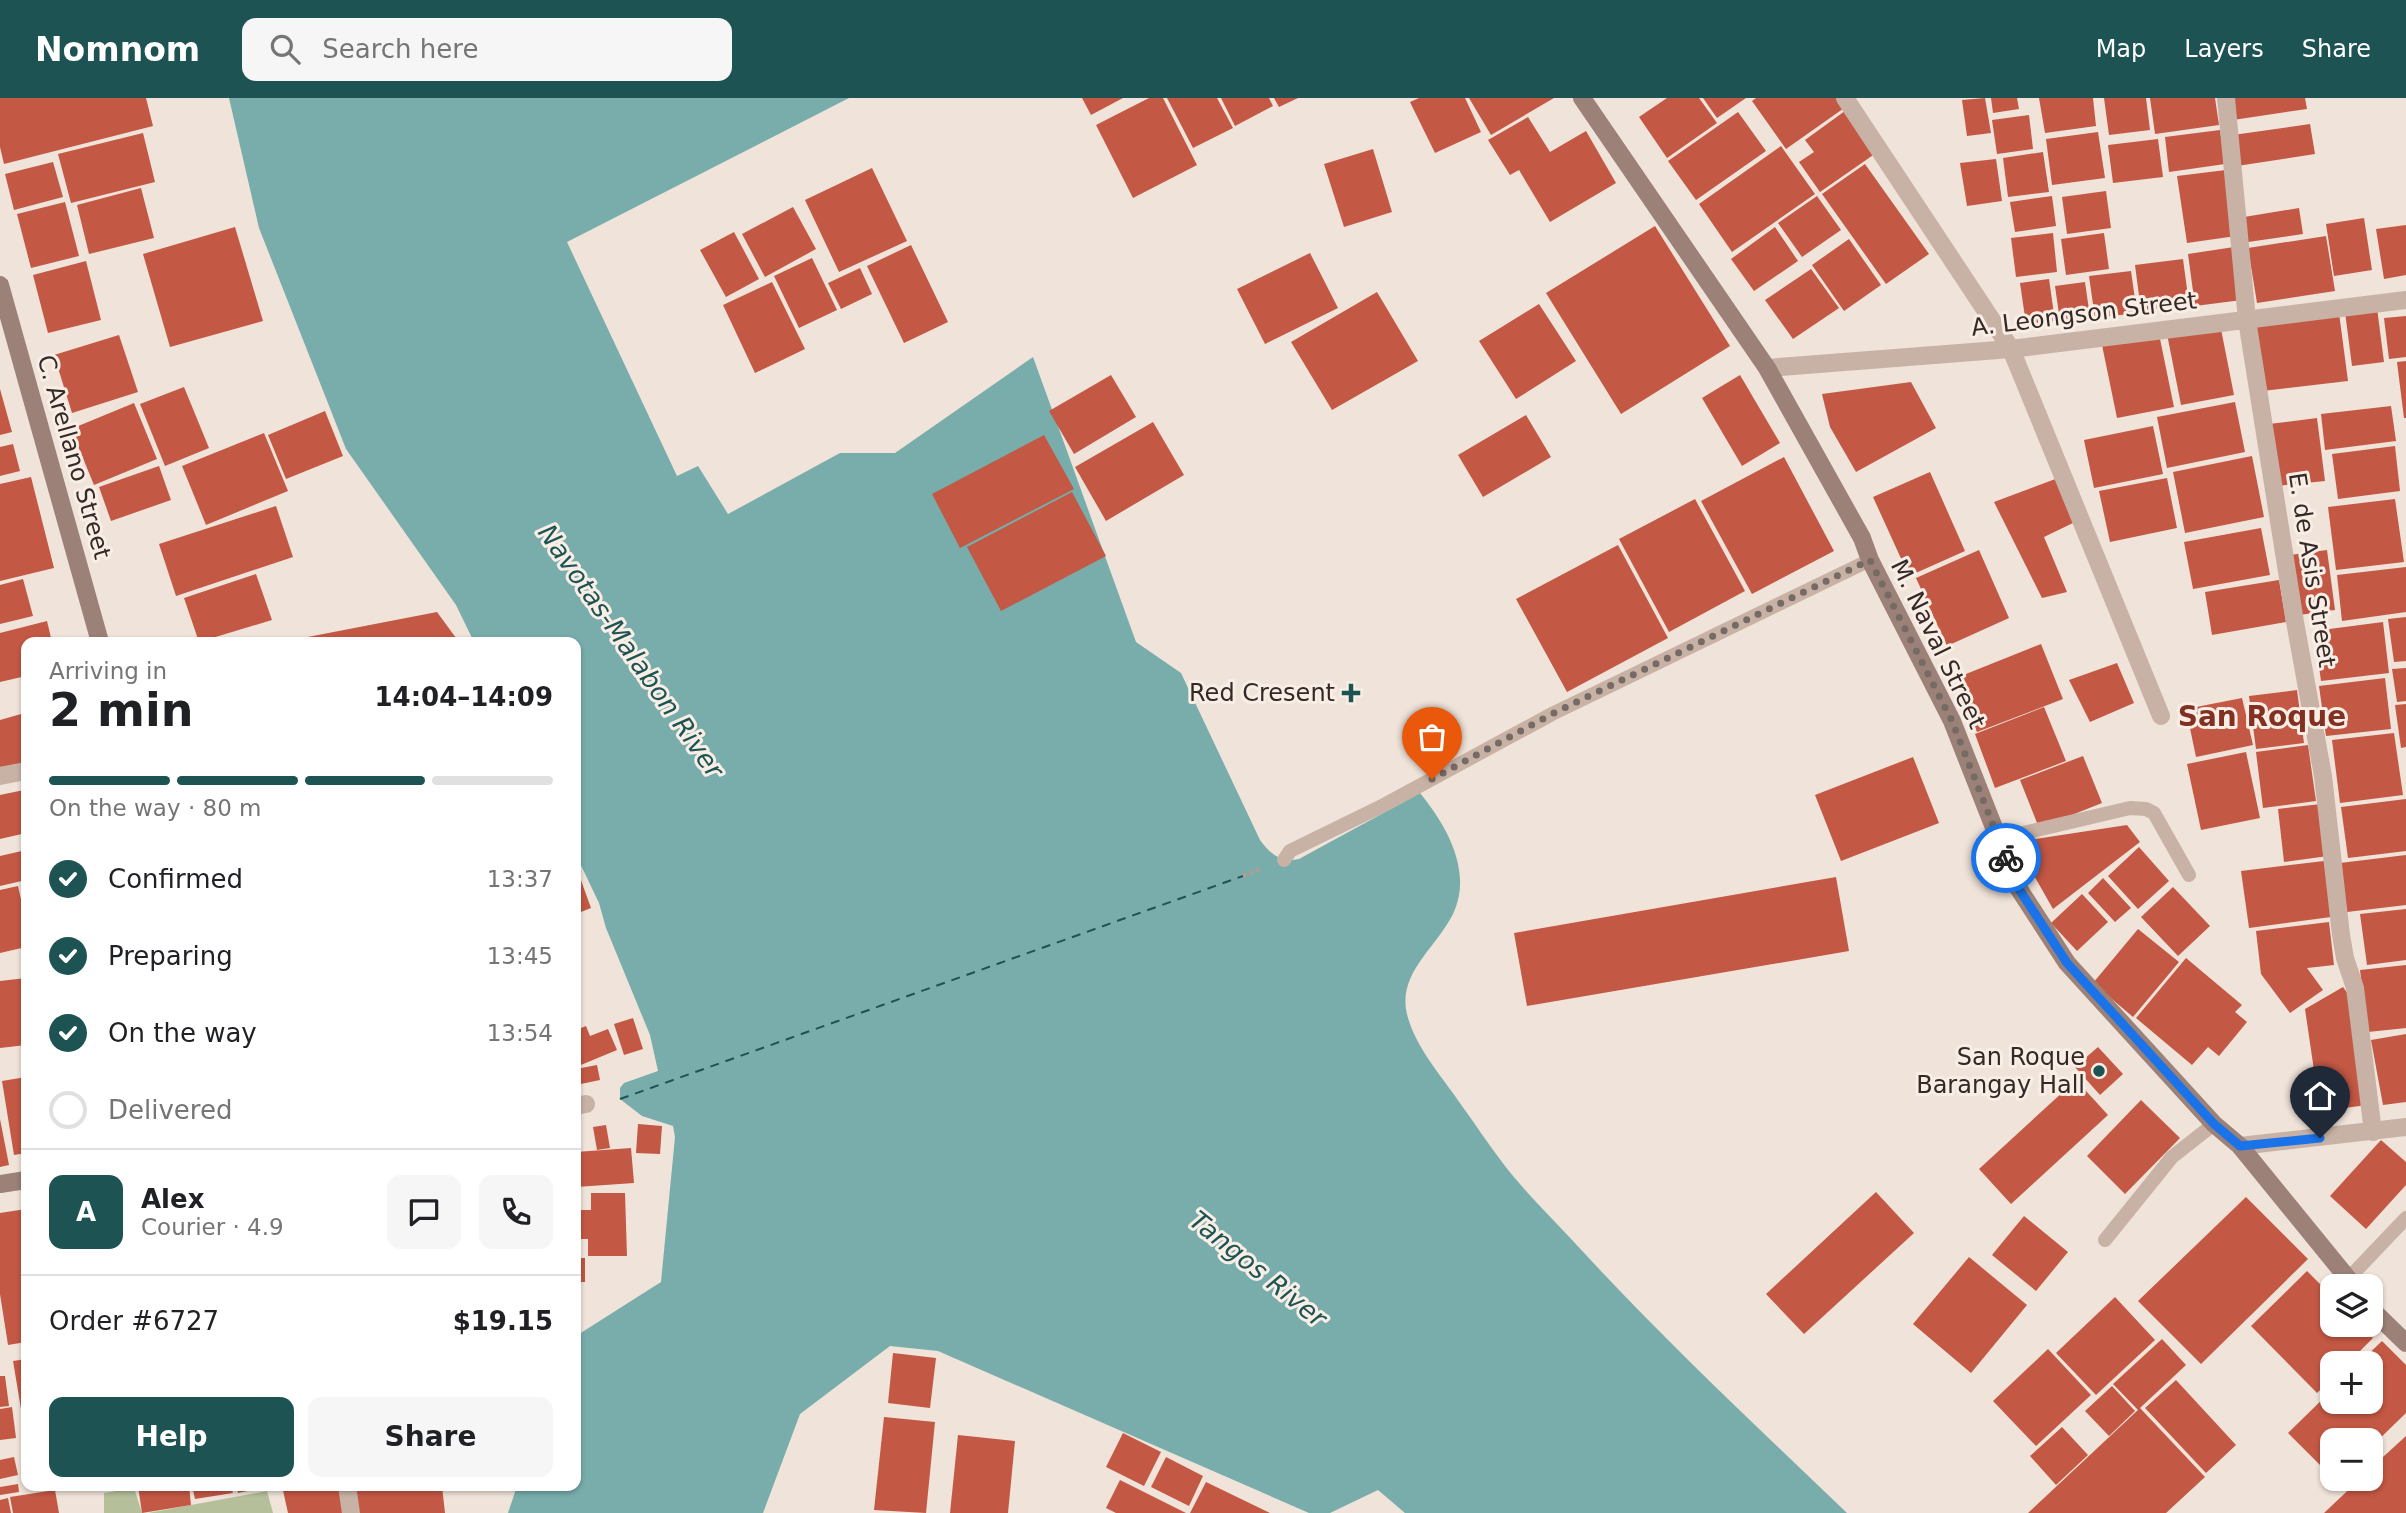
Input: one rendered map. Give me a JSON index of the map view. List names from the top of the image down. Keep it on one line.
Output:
{"streets":{"main road":["C. Arellano Street","M. Naval Street"],"street":["A. Leongson Street","E. de Asis Street"]},"crossings":[["A. Leongson Street","E. de Asis Street"],["A. Leongson Street","M. Naval Street"]],"districts":["San Roque"],"water":["Navotas-Malabon River","Tangos River"],"places":{"health":["Red Cresent"],"other":["San Roque Barangay Hall"]},"page":{"header":"Nomnom","search":"Search here","nav":["Map","Layers","Share"],"heading":["2 min","Arriving in","14:04–14:09"],"panel":["Alex","Courier · 4.9","Order #6727","$19.15"],"bar":"On the way · 80 m","list":[["Confirmed","13:37"],["Preparing","13:45"],["On the way","13:54"],"Delivered"],"round":"A","map_buttons":["+","−"],"buttons":["Help","Share"]}}
